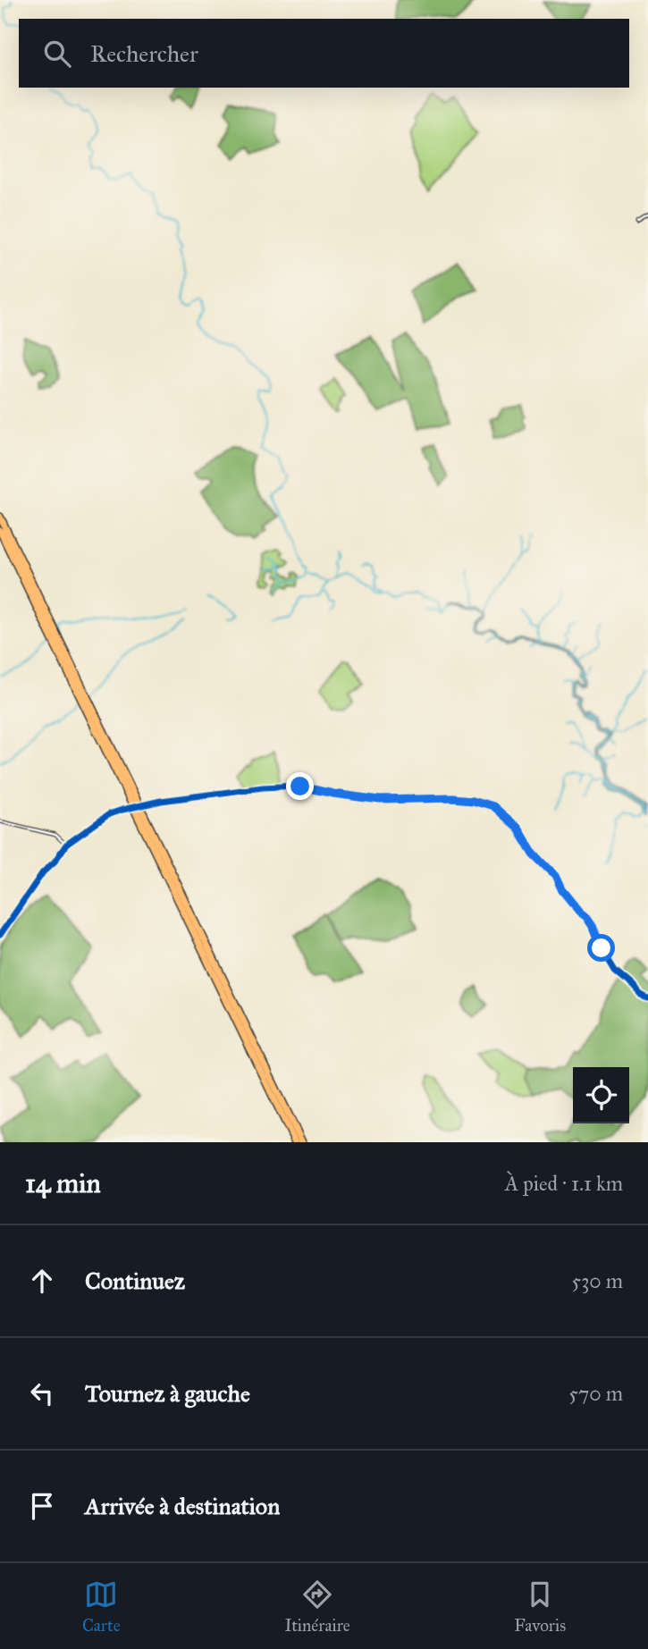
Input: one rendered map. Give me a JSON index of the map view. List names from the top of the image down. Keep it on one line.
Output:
{"page":{"search":"Rechercher","heading":["14 min","À pied · 1.1 km"],"list":[["Continuez","530 m"],["Tournez à gauche","570 m"],"Arrivée à destination"],"nav":["Carte","Itinéraire","Favoris"]}}
